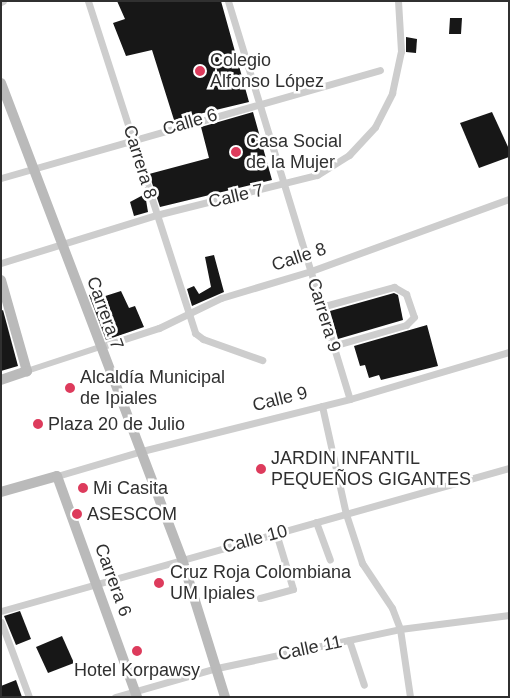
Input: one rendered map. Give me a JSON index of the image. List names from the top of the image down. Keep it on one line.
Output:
{"streets":{"main road":["Carrera 7","Calle 9","Carrera 6"],"street":["Calle 6","Carrera 8","Calle 7","Calle 8","Carrera 9","Calle 10","Calle 11"]},"crossings":[["Calle 6","Carrera 8"],["Calle 6","Carrera 7"],["Calle 6","Carrera 9"],["Carrera 8","Calle 7"],["Carrera 8","Calle 8"],["Calle 7","Carrera 7"],["Calle 7","Carrera 9"],["Calle 8","Carrera 7"],["Calle 8","Carrera 9"],["Carrera 7","Calle 9"],["Carrera 7","Calle 10"],["Carrera 7","Calle 11"],["Carrera 9","Calle 9"],["Calle 9","Carrera 6"],["Calle 10","Carrera 6"],["Carrera 6","Calle 11"]],"places":["Colegio Alfonso López","Casa Social de la Mujer","Alcaldía Municipal de Ipiales","Plaza 20 de Julio","JARDIN INFANTIL PEQUEÑOS GIGANTES","Mi Casita","ASESCOM","Cruz Roja Colombiana UM Ipiales","Hotel Korpawsy"]}
